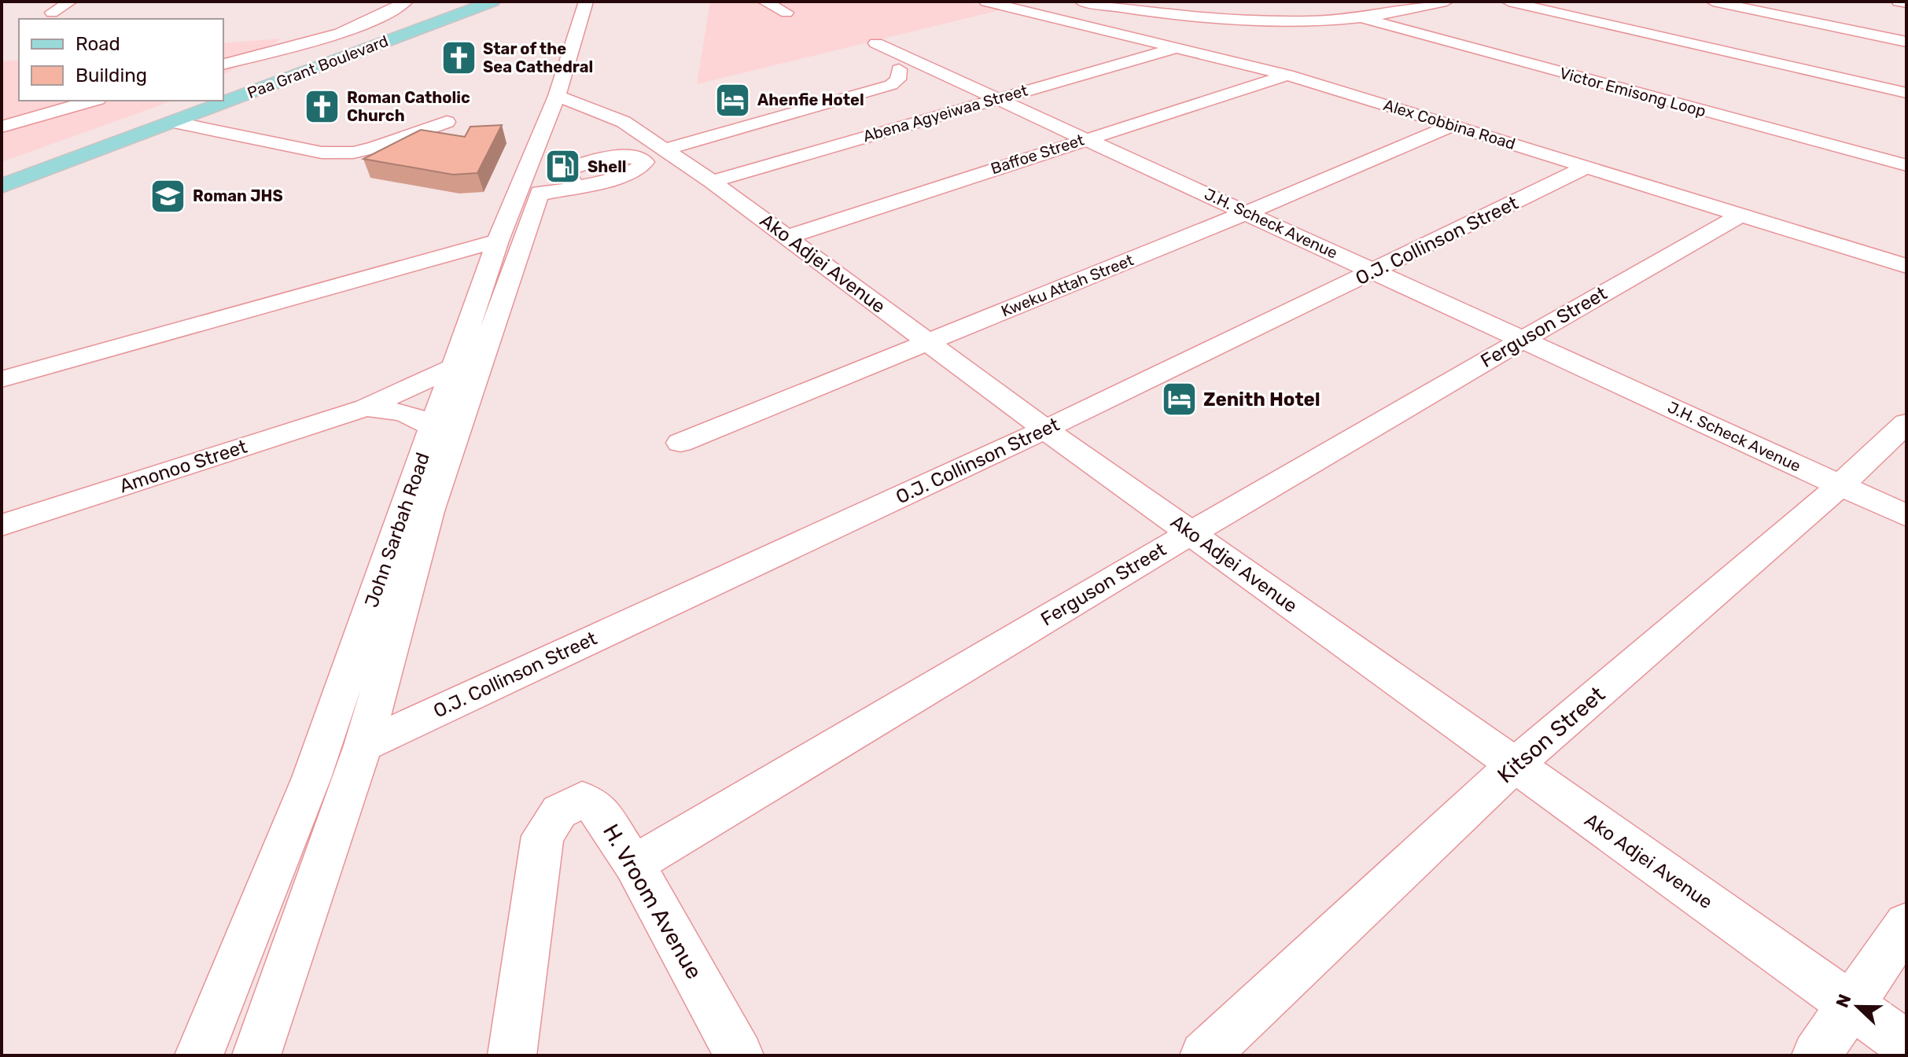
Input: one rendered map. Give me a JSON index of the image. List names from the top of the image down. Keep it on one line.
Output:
{"streets":{"main road":["Paa Grant Boulevard"],"street":["Victor Emisong Loop","Abena Agyeiwaa Street","Alex Cobbina Road","Baffoe Street","J.H. Scheck Avenue","O.J. Collinson Street","Ako Adjei Avenue","Kweku Attah Street","Ferguson Street","Amonoo Street","John Sarbah Road","Kitson Street","H. Vroom Avenue"]},"crossings":[["Abena Agyeiwaa Street","Alex Cobbina Road"],["Abena Agyeiwaa Street","J.H. Scheck Avenue"],["Abena Agyeiwaa Street","Ako Adjei Avenue"],["Alex Cobbina Road","Baffoe Street"],["Alex Cobbina Road","O.J. Collinson Street"],["Alex Cobbina Road","Kweku Attah Street"],["Alex Cobbina Road","Ferguson Street"],["Baffoe Street","J.H. Scheck Avenue"],["Baffoe Street","Ako Adjei Avenue"],["J.H. Scheck Avenue","O.J. Collinson Street"],["J.H. Scheck Avenue","Kweku Attah Street"],["J.H. Scheck Avenue","Ferguson Street"],["J.H. Scheck Avenue","Kitson Street"],["O.J. Collinson Street","Ako Adjei Avenue"],["O.J. Collinson Street","John Sarbah Road"],["Ako Adjei Avenue","Kweku Attah Street"],["Ako Adjei Avenue","Ferguson Street"],["Ako Adjei Avenue","John Sarbah Road"],["Ako Adjei Avenue","Kitson Street"],["Ferguson Street","H. Vroom Avenue"],["Amonoo Street","John Sarbah Road"]],"places":{"church":["Star of the Sea Cathedral","Roman Catholic Church"],"hotel":["Ahenfie Hotel","Zenith Hotel"],"fuel station":["Shell"],"school or university":["Roman JHS"]},"legend":["Road","Building"],"north":"left"}
